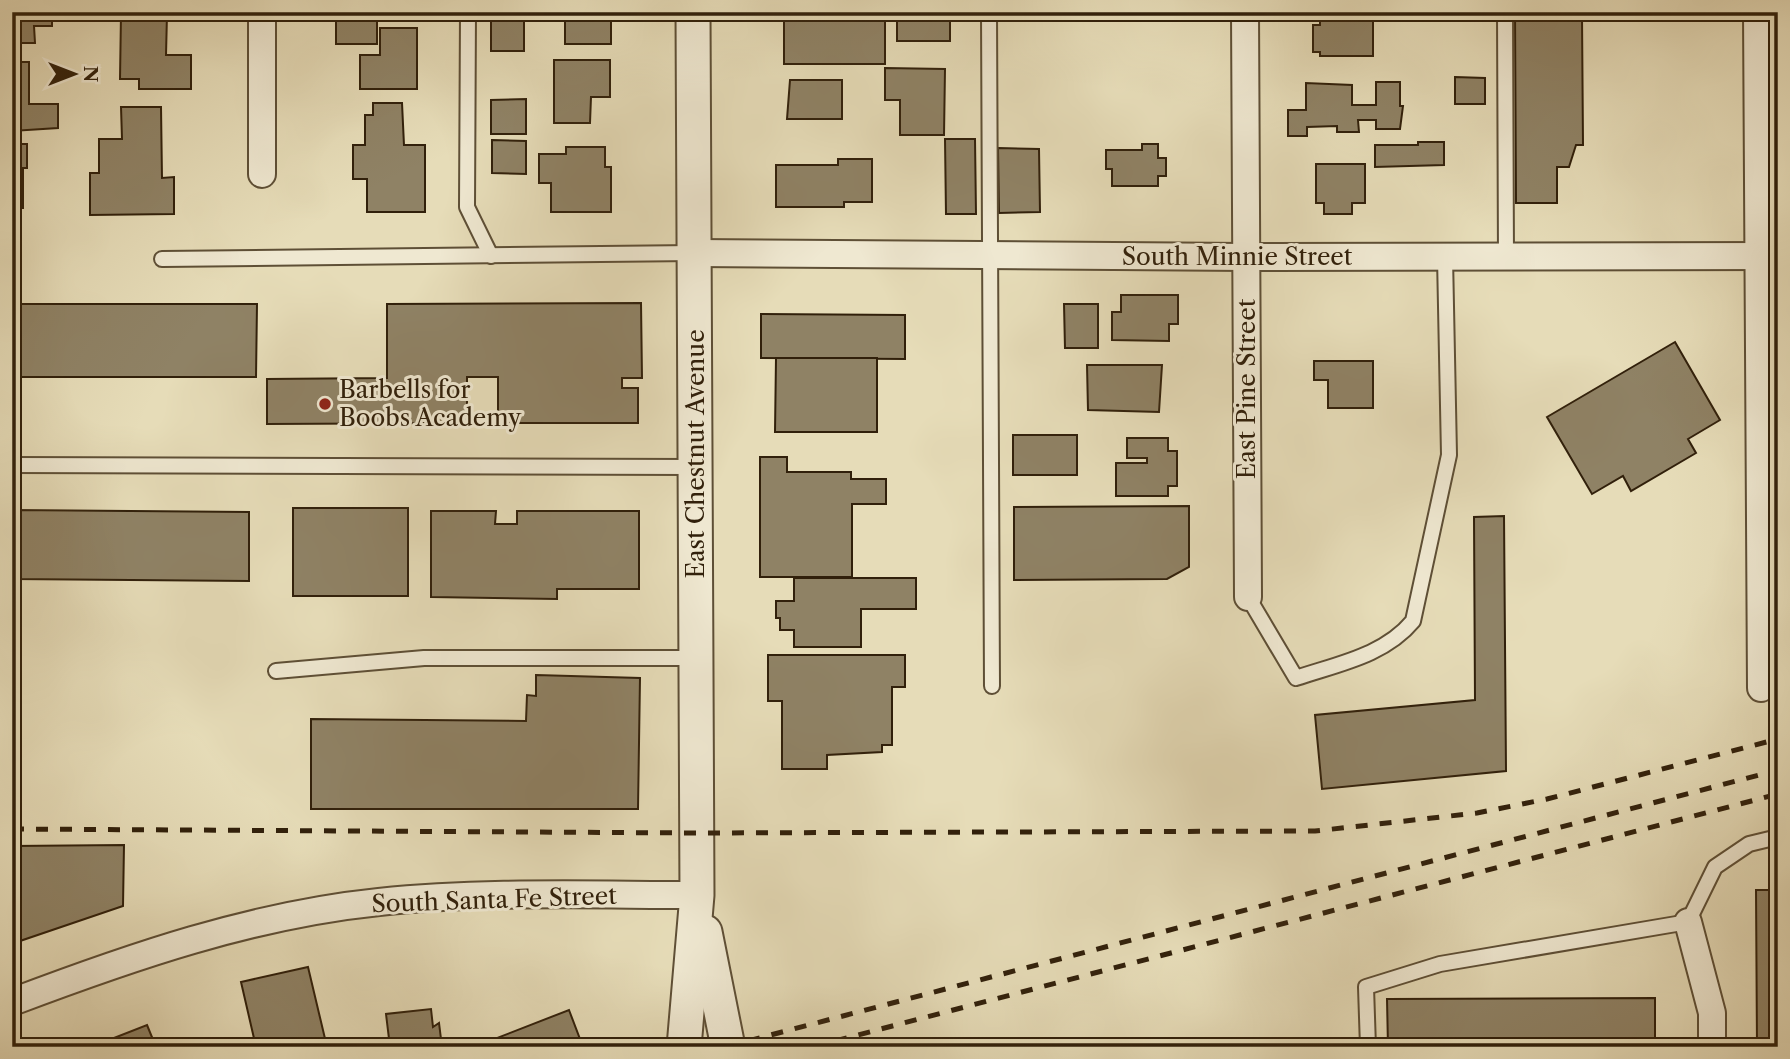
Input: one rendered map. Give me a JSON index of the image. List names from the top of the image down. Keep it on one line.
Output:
{"streets":{"street":["South Minnie Street","East Pine Street","East Chestnut Avenue","South Santa Fe Street"]},"crossings":[["South Minnie Street","East Pine Street"],["South Minnie Street","East Chestnut Avenue"],["East Chestnut Avenue","South Santa Fe Street"]],"places":["Barbells for Boobs Academy"],"north":"right"}
